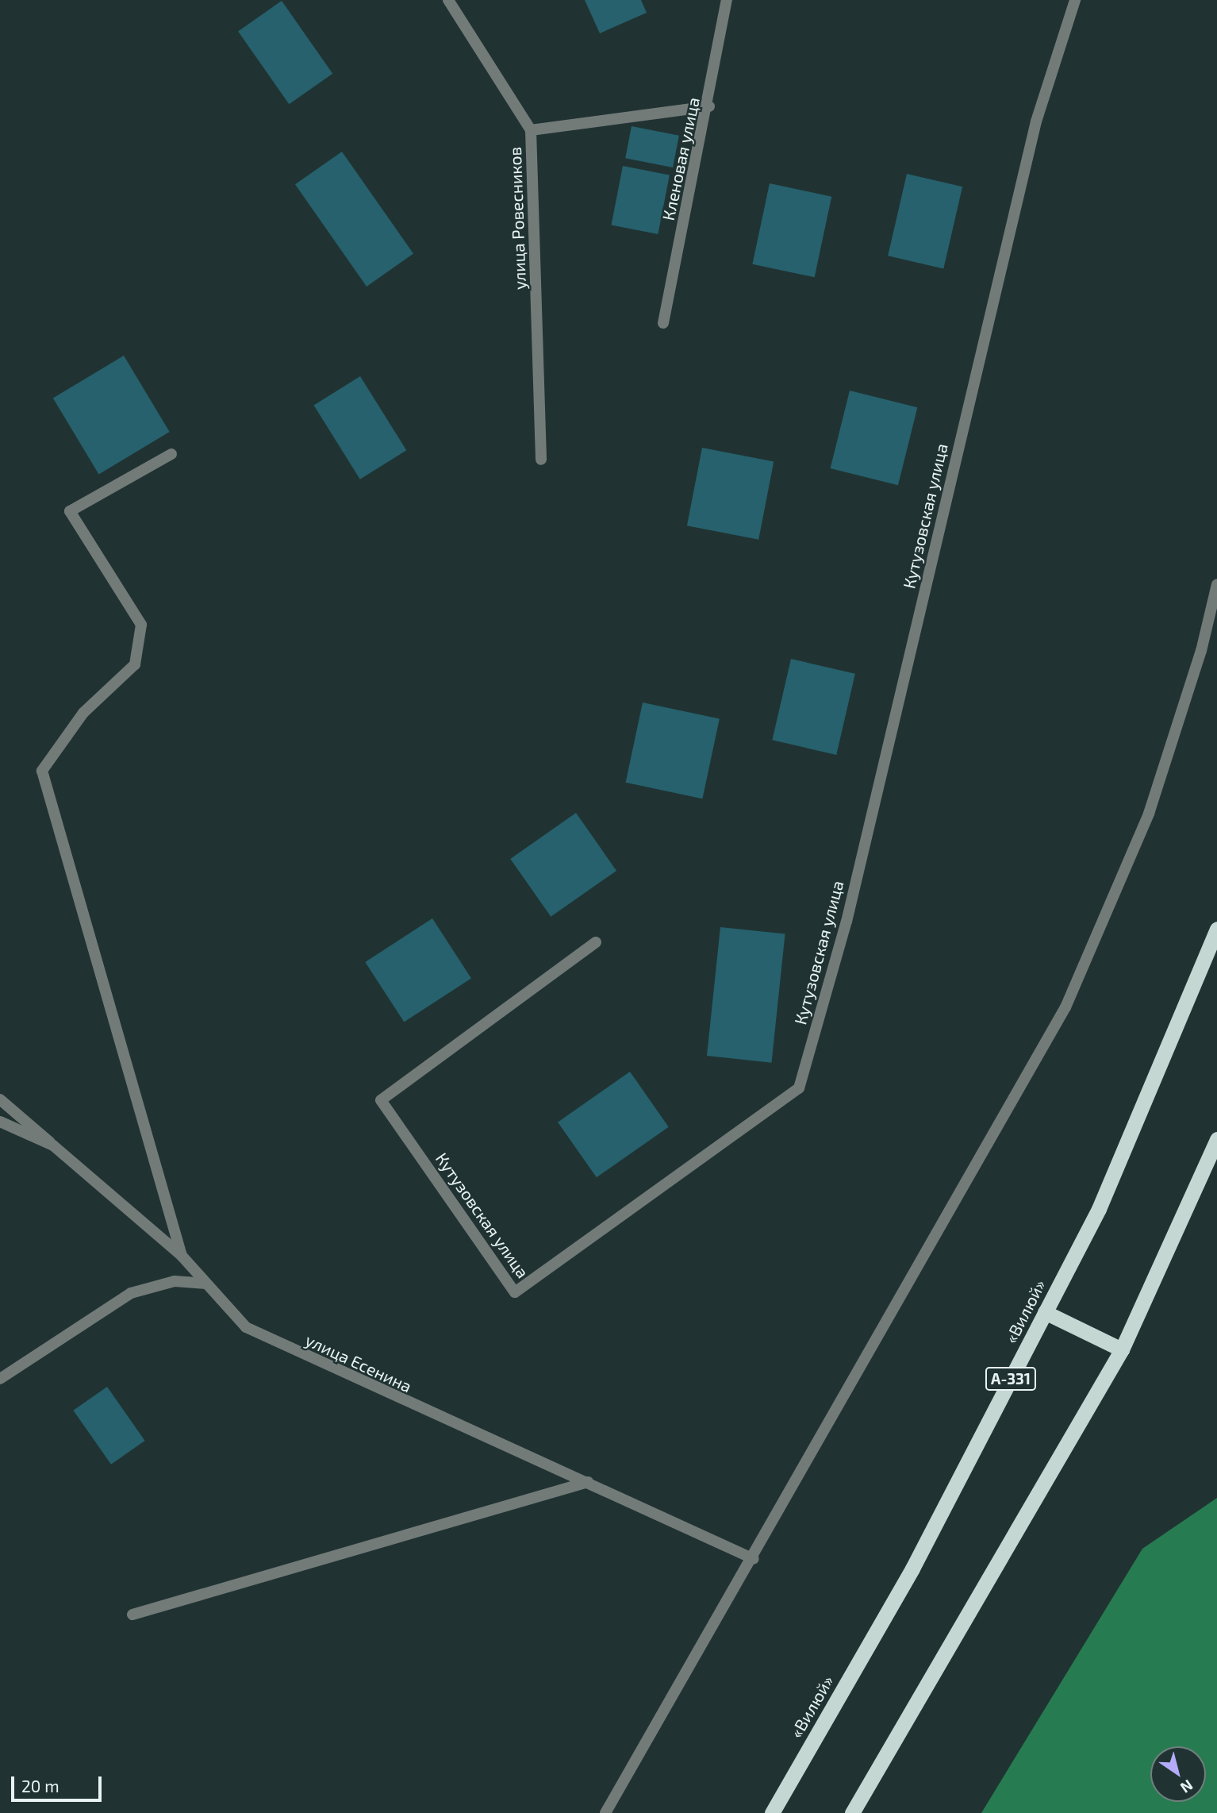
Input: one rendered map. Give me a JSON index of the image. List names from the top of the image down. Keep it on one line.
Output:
{"streets":{"highway":["«Вилюй»","А-331"],"street":["Кленовая улица","улица Ровесников","Кутузовская улица","улица Есенина"]},"scale_bar":"20 m","north":"bottom right"}
